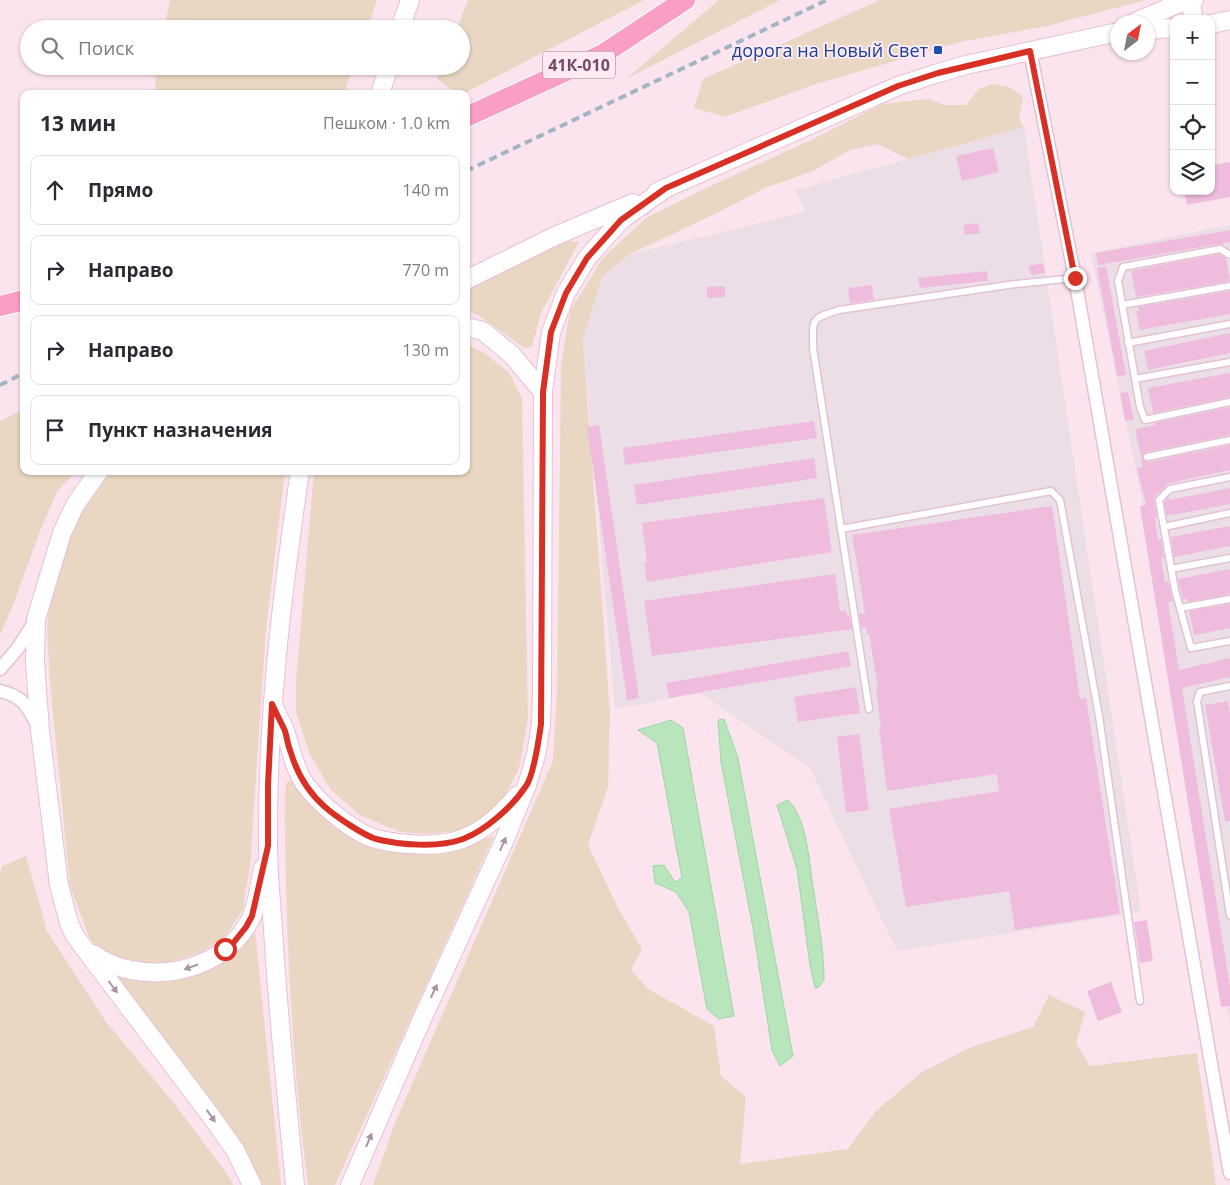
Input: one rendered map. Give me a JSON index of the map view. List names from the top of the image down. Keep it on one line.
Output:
{"streets":{"main road":["41К-010"]},"places":{"transit":["дорога на Новый Свет"]},"north":"top right","page":{"map_buttons":["+","−"],"search":"Поиск","heading":["13 мин","Пешком · 1.0 km"],"list":[["Прямо","140 m"],["Направо","770 m"],["Направо","130 m"],"Пункт назначения"]}}
